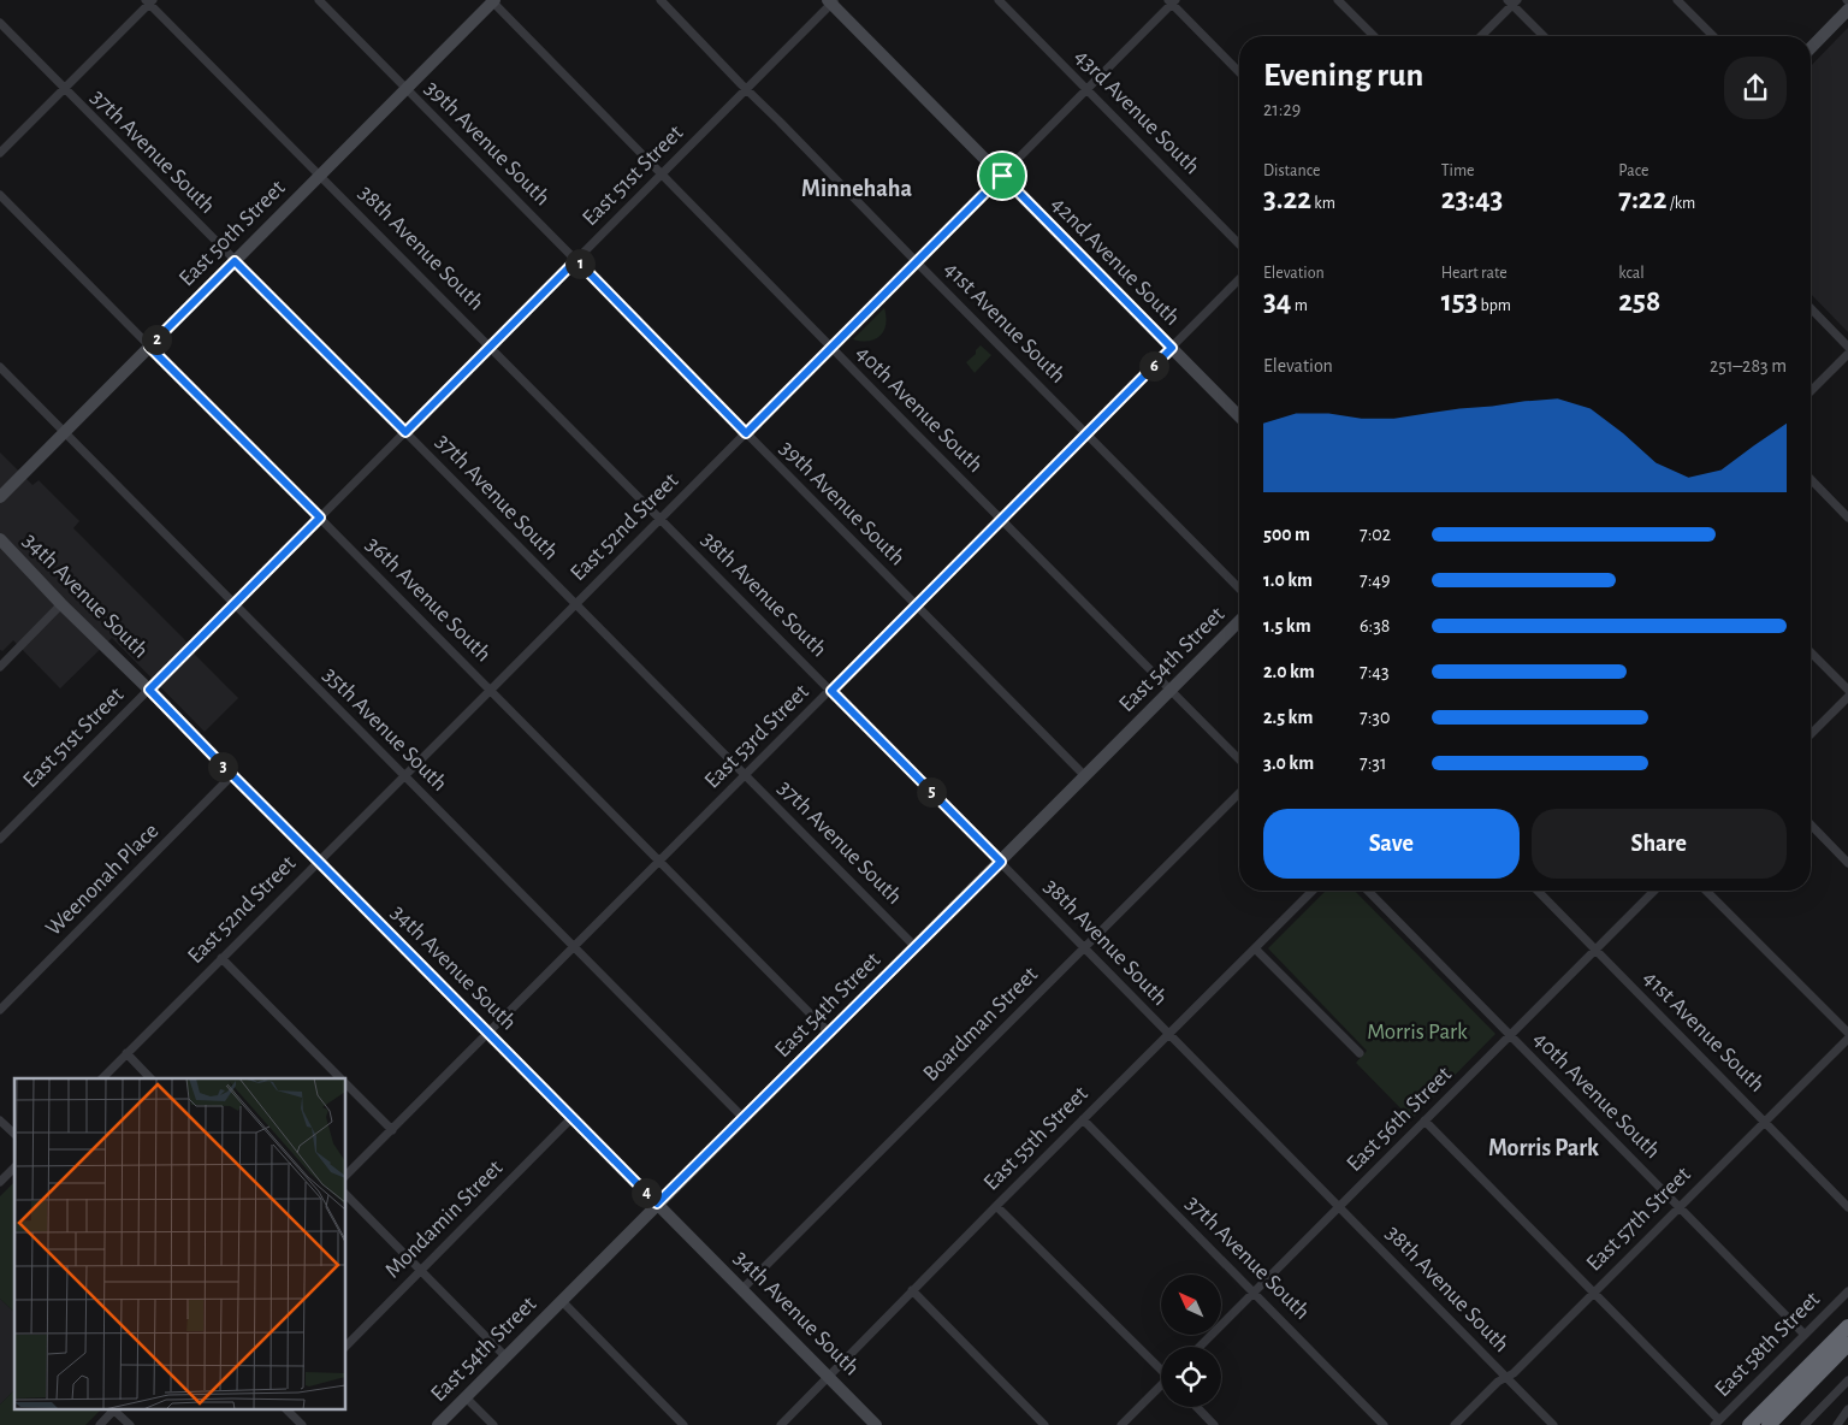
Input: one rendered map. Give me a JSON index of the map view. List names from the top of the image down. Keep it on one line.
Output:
{"streets":{"street":["43rd Avenue South","39th Avenue South","37th Avenue South","East 51st Street","East 50th Street","38th Avenue South","42nd Avenue South","41st Avenue South","40th Avenue South","East 52nd Street","34th Avenue South","36th Avenue South","East 54th Street","35th Avenue South","East 53rd Street","Weenonah Place","Boardman Street","East 56th Street","East 55th Street","Mondamin Street","East 57th Street","East 58th Street"]},"crossings":[["43rd Avenue South","East 52nd Street"],["39th Avenue South","East 51st Street"],["39th Avenue South","East 50th Street"],["39th Avenue South","East 52nd Street"],["39th Avenue South","East 54th Street"],["39th Avenue South","East 53rd Street"],["37th Avenue South","East 51st Street"],["37th Avenue South","East 50th Street"],["37th Avenue South","East 52nd Street"],["37th Avenue South","East 54th Street"],["37th Avenue South","East 53rd Street"],["37th Avenue South","East 56th Street"],["37th Avenue South","East 55th Street"],["East 51st Street","38th Avenue South"],["East 51st Street","42nd Avenue South"],["East 51st Street","41st Avenue South"],["East 51st Street","40th Avenue South"],["East 51st Street","34th Avenue South"],["East 51st Street","36th Avenue South"],["East 51st Street","35th Avenue South"],["East 50th Street","38th Avenue South"],["East 50th Street","40th Avenue South"],["East 50th Street","36th Avenue South"],["East 50th Street","35th Avenue South"],["38th Avenue South","East 52nd Street"],["38th Avenue South","East 54th Street"],["38th Avenue South","East 53rd Street"],["38th Avenue South","Boardman Street"],["38th Avenue South","East 56th Street"],["38th Avenue South","East 55th Street"],["38th Avenue South","East 57th Street"],["42nd Avenue South","East 52nd Street"],["42nd Avenue South","East 53rd Street"],["41st Avenue South","East 52nd Street"],["41st Avenue South","East 53rd Street"],["41st Avenue South","East 56th Street"],["41st Avenue South","East 57th Street"],["40th Avenue South","East 52nd Street"],["40th Avenue South","East 54th Street"],["40th Avenue South","East 53rd Street"],["40th Avenue South","East 56th Street"],["40th Avenue South","East 57th Street"],["40th Avenue South","East 58th Street"],["East 52nd Street","34th Avenue South"],["East 52nd Street","36th Avenue South"],["East 52nd Street","35th Avenue South"],["34th Avenue South","East 54th Street"],["34th Avenue South","East 53rd Street"],["34th Avenue South","Weenonah Place"],["34th Avenue South","Boardman Street"],["34th Avenue South","East 55th Street"],["34th Avenue South","Mondamin Street"],["36th Avenue South","East 54th Street"],["36th Avenue South","East 53rd Street"],["East 54th Street","35th Avenue South"],["35th Avenue South","East 53rd Street"]],"districts":["Minnehaha","Morris Park"],"parks":["Morris Park"],"north":"top left","page":{"heading":["Evening run","21:29"],"stats":[["Distance","3.22 km"],["Time","23:43"],["Pace","7:22 /km"],["Elevation","34 m"],["Heart rate","153 bpm"],["kcal","258"]],"pins":["1","2","6","3","5","4"],"chart":["Elevation","251–283 m"],"list":[{"name":"500 m","note":"7:02"},{"name":"1.0 km","note":"7:49"},{"name":"1.5 km","note":"6:38"},{"name":"2.0 km","note":"7:43"},{"name":"2.5 km","note":"7:30"},{"name":"3.0 km","note":"7:31"}],"buttons":["Save","Share"]}}
